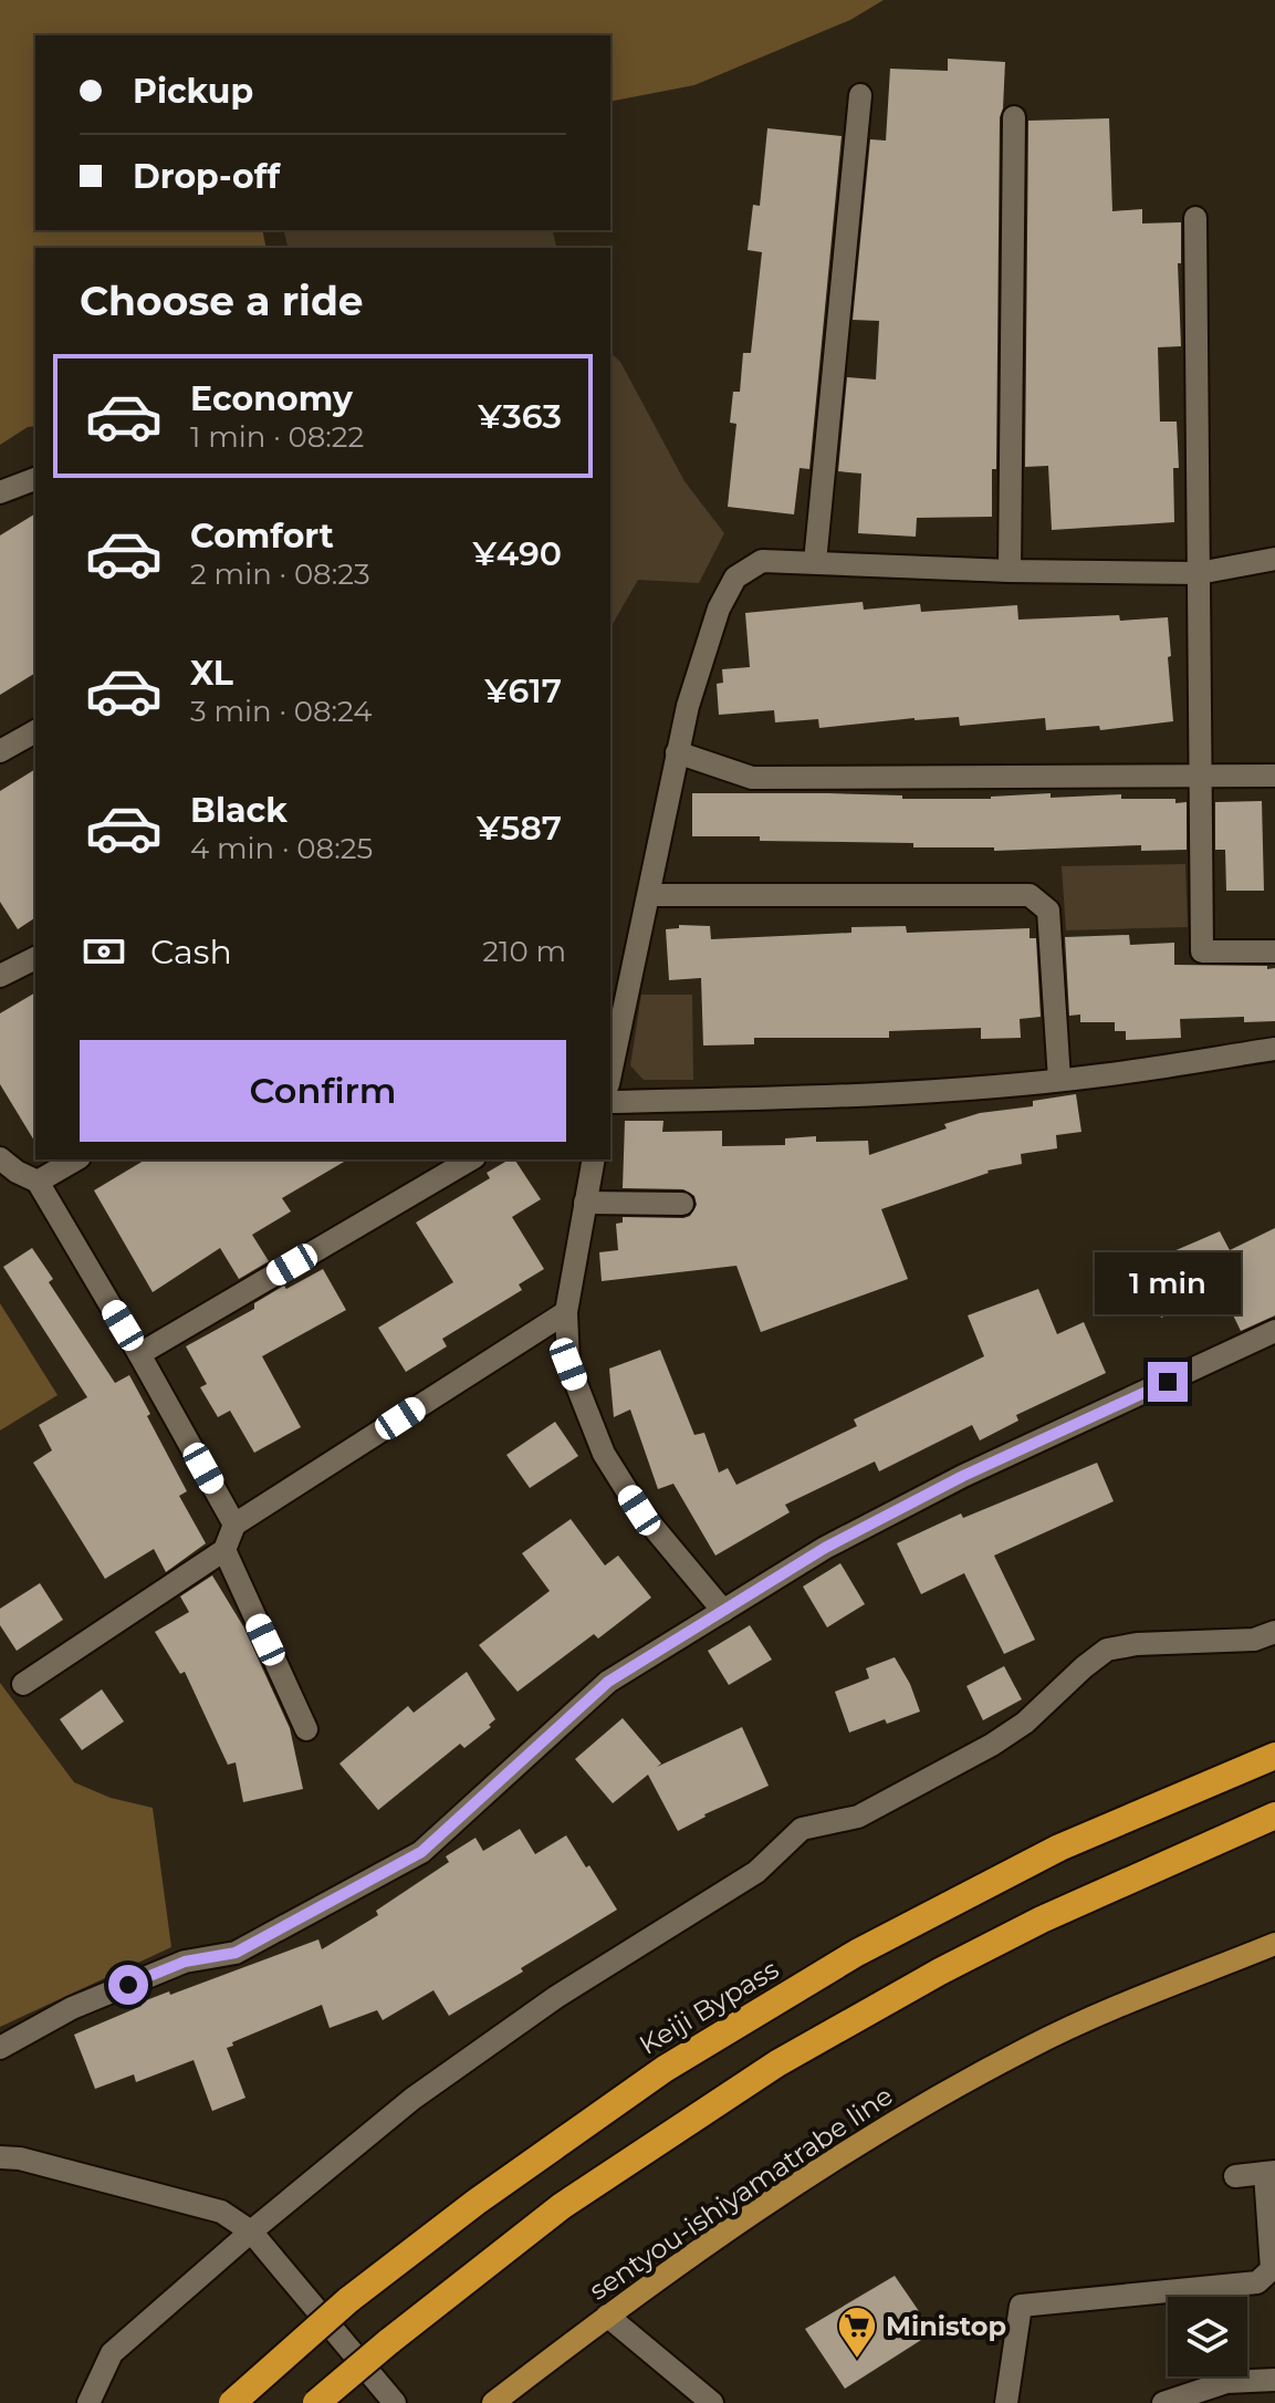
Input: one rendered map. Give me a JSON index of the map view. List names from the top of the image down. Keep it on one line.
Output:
{"streets":{"highway":["Keiji Bypass"],"main road":["sentyou-ishiyamatrabe line"]},"places":{"supermarket":["Ministop"]},"page":{"banner":["Pickup","Drop-off"],"heading":"Choose a ride","list":[{"name":"Economy","note":"1 min · 08:22","value":"¥363"},{"name":"Comfort","note":"2 min · 08:23","value":"¥490"},{"name":"XL","note":"3 min · 08:24","value":"¥617"},{"name":"Black","note":"4 min · 08:25","value":"¥587"}],"pay":["Cash","210 m"],"buttons":"Confirm","bubble":"1 min"}}
